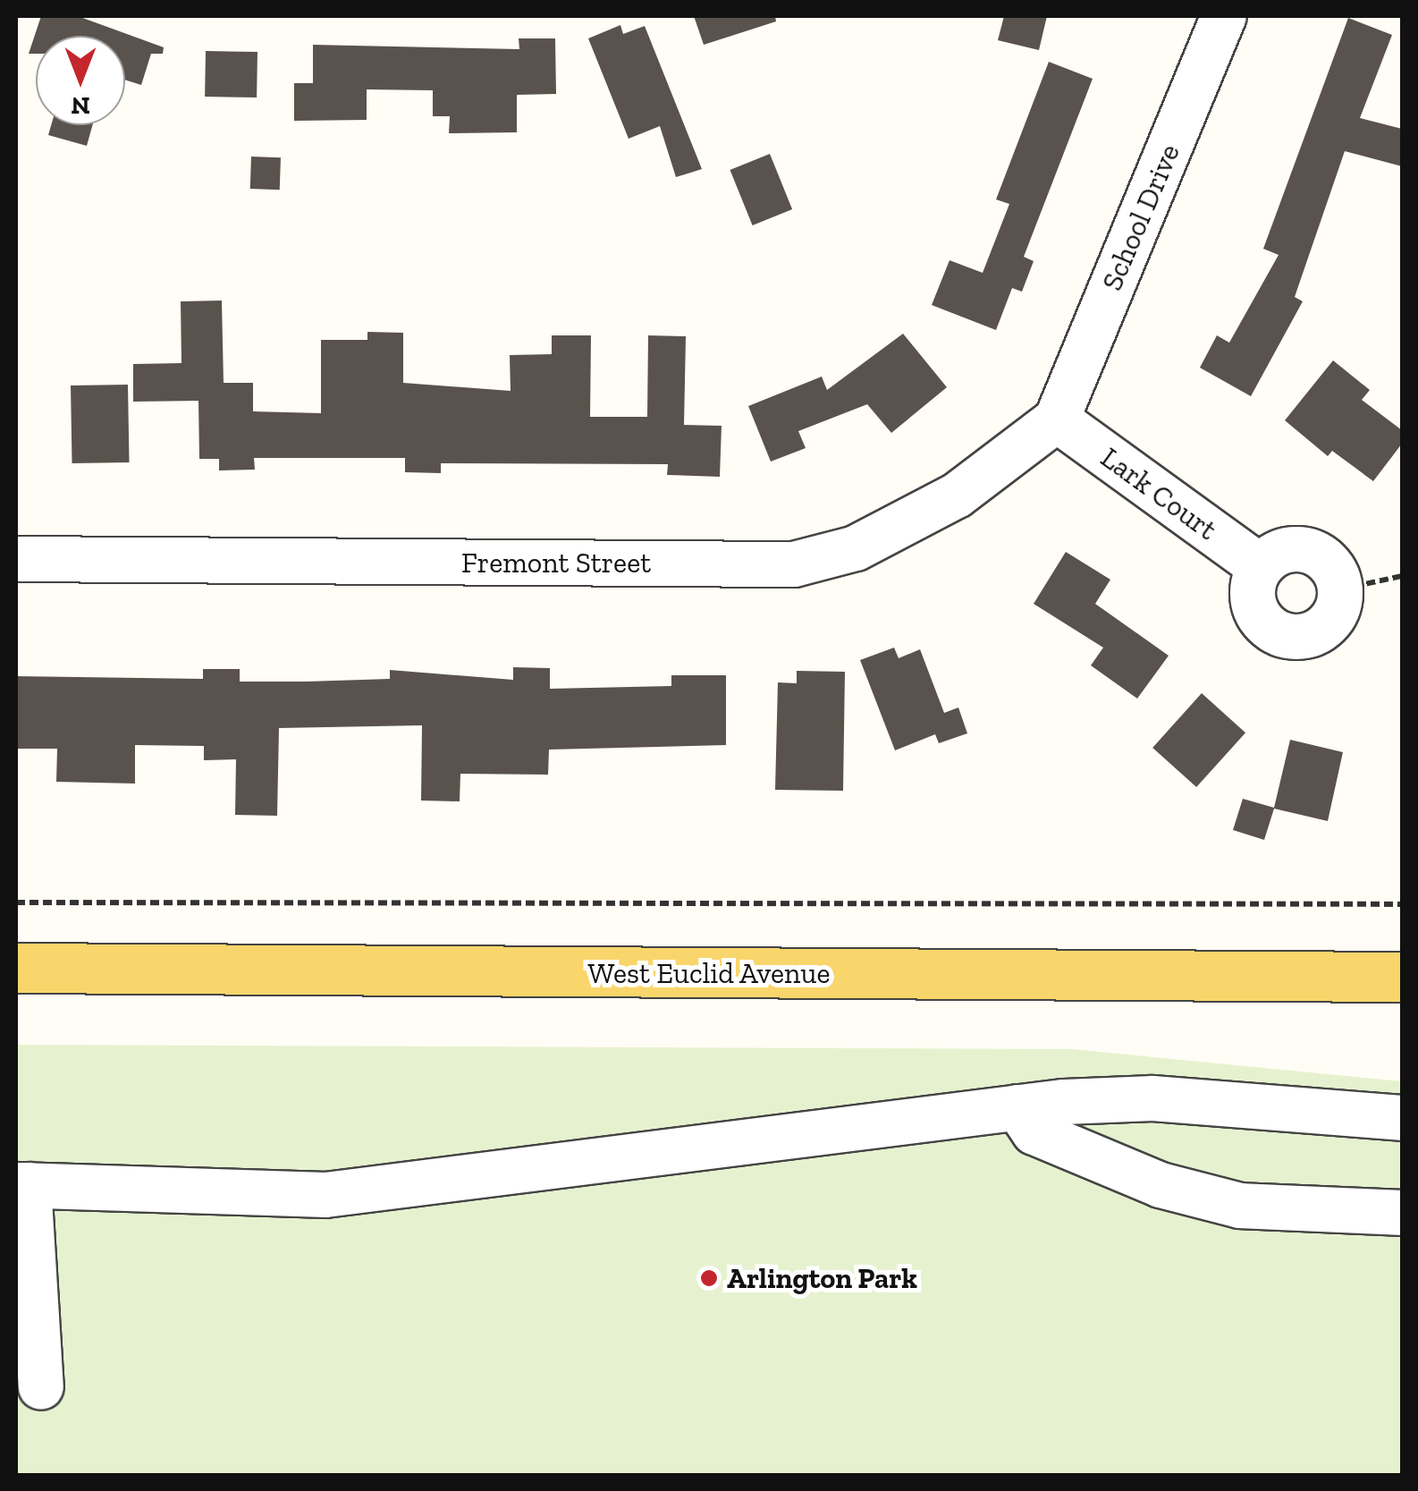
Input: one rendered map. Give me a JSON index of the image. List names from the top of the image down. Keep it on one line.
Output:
{"streets":{"main road":["West Euclid Avenue"],"street":["School Drive","Lark Court","Fremont Street"]},"crossings":[["School Drive","Lark Court"],["School Drive","Fremont Street"],["Lark Court","Fremont Street"]],"places":["Arlington Park"],"north":"bottom"}
